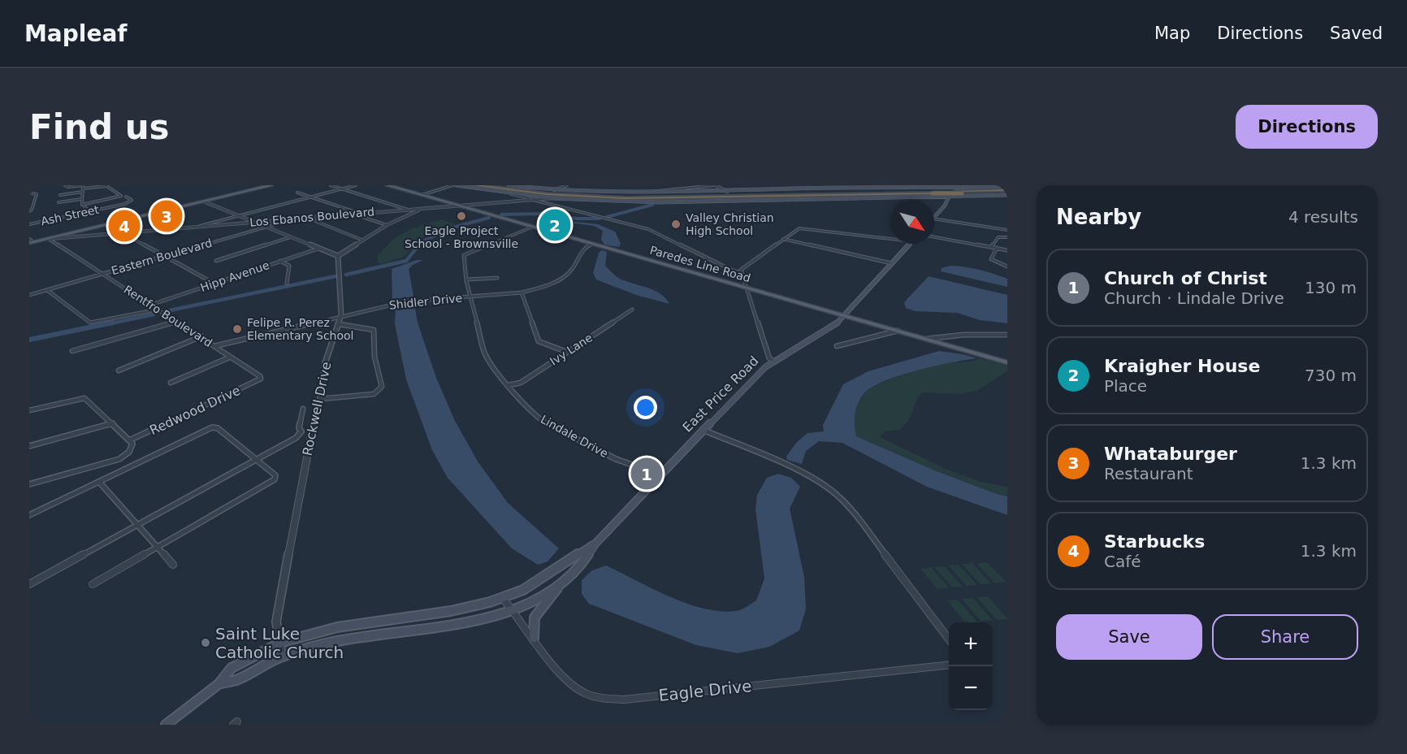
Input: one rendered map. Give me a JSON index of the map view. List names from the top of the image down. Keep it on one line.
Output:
{"streets":{"main road":["Paredes Line Road","East Price Road"],"street":["Ash Street","Los Ebanos Boulevard","Eastern Boulevard","Hipp Avenue","Shidler Drive","Rentfro Boulevard","Ivy Lane","Rockwell Drive","Redwood Drive","Lindale Drive","Eagle Drive"]},"crossings":[["Los Ebanos Boulevard","Eastern Boulevard"],["Los Ebanos Boulevard","Paredes Line Road"],["Eastern Boulevard","Rentfro Boulevard"],["Paredes Line Road","Shidler Drive"],["Paredes Line Road","East Price Road"],["Paredes Line Road","Lindale Drive"],["Hipp Avenue","Rentfro Boulevard"],["Shidler Drive","Rentfro Boulevard"],["Shidler Drive","Rockwell Drive"],["Shidler Drive","Lindale Drive"],["Rentfro Boulevard","Redwood Drive"],["Ivy Lane","Lindale Drive"],["East Price Road","Rockwell Drive"],["East Price Road","Lindale Drive"],["East Price Road","Eagle Drive"]],"places":["Eagle Project School - Brownsville","Valley Christian High School","Felipe R. Perez Elementary School","Saint Luke Catholic Church"],"north":"bottom right","page":{"header":"Mapleaf","nav":["Map","Directions","Saved"],"buttons":["Directions",["Save","Share"]],"title":"Find us","heading":["Nearby","4 results"],"pins":["3","2","4","1"],"list":[{"mark":"1","name":"Church of Christ","note":"Church · Lindale Drive","value":"130 m"},{"mark":"2","name":"Kraigher House","note":"Place","value":"730 m"},{"mark":"3","name":"Whataburger","note":"Restaurant","value":"1.3 km"},{"mark":"4","name":"Starbucks","note":"Café","value":"1.3 km"}],"map_buttons":["+","−"]}}
